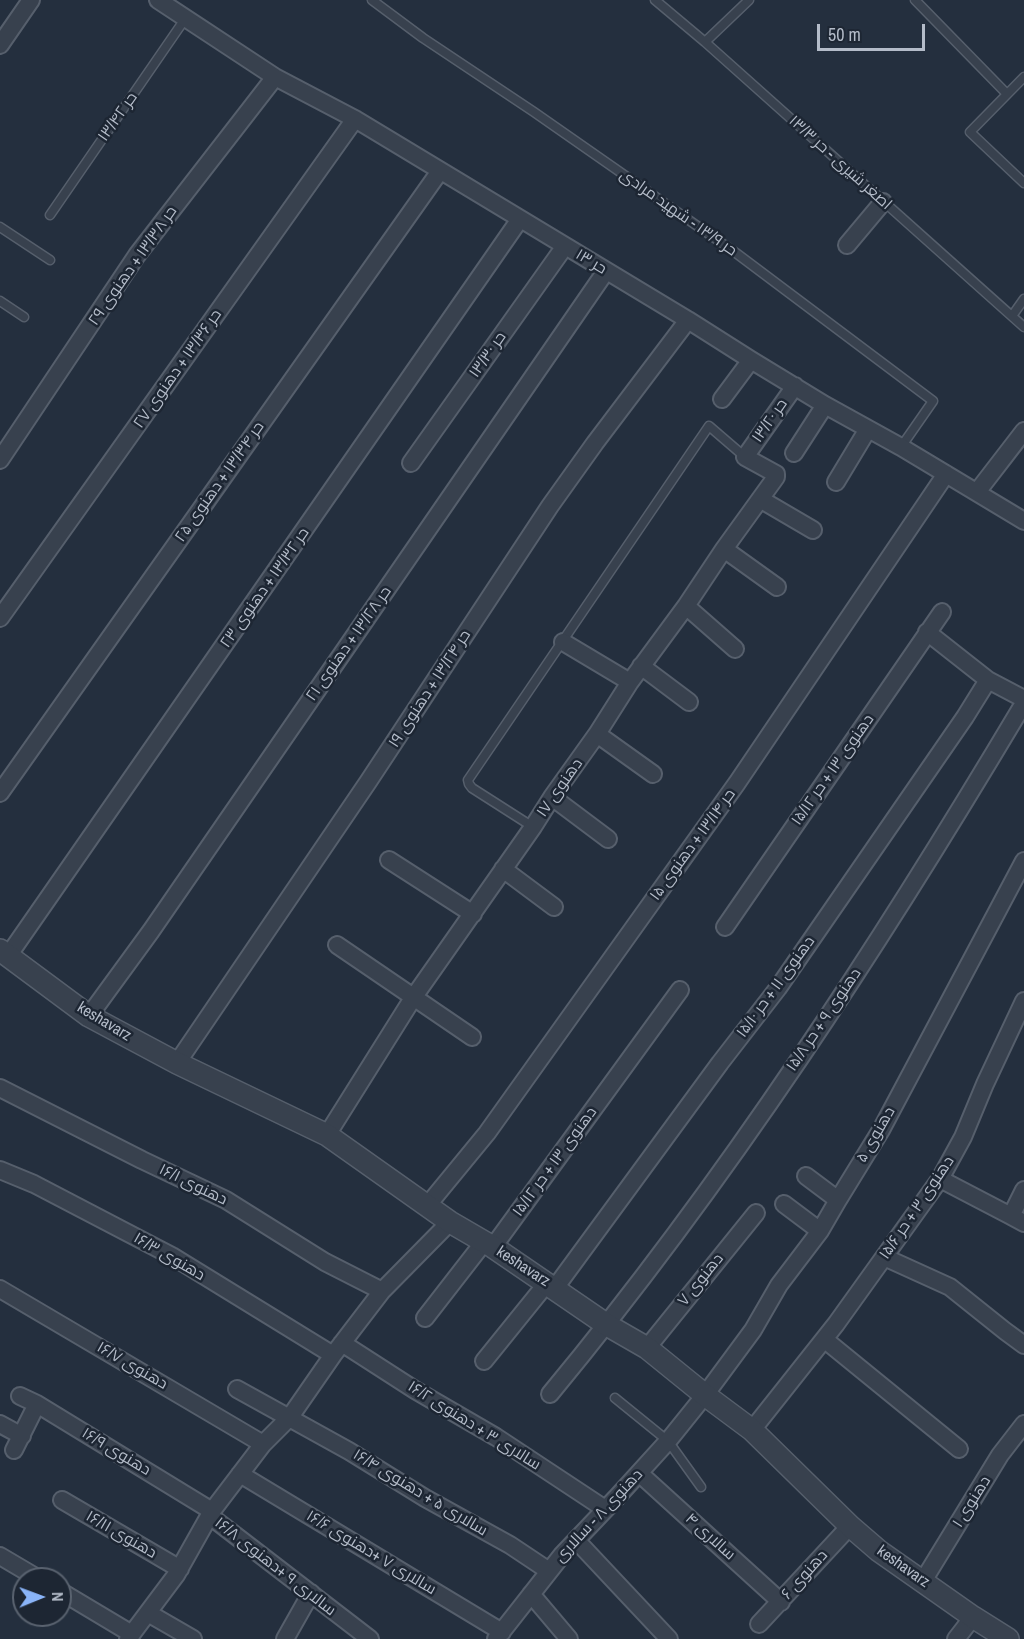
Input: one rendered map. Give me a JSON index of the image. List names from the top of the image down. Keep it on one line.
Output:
{"streets":{"street":["حر ۱۳","حر ۱۳/۳۸ + دهنوی ۲۹","حر ۱۳/۳۰","حر ۱۳/۳۶ + دهنوی ۲۷","حر ۱۳/۲۰","حر ۱۳/۳۴ + دهنوی ۲۵","حر ۱۳/۳۲ + دهنوی ۲۳","حر ۱۳/۲۸ + دهنوی ۲۱","حر ۱۳/۲۴ + دهنوی ۱۹","دهنوی ۱۳ + حر ۱۵/۱۲","دهنوی ۱۷","حر ۱۳/۱۴ + دهنوی ۱۵","دهنوی ۱۱ + حر ۱۵/۱۰","دهنوی ۹ + حر ۱۵/۸","keshavarz","دهنوی ۵","دهنوی ۱۶/۱","دهنوی ۳ + حر ۱۵/۶","دهنوی ۱۶/۳","دهنوی ۷","دهنوی ۱۶/۷","سالاری ۳ + دهنوی ۱۶/۲","دهنوی ۱۶/۹","سالاری ۵ + دهنوی ۱۶/۴","دهنوی ۱","دهنوی ۸ - سالاری","دهنوی ۱۶/۱۱","سالاری ۴","سالاری ۷ +دهنوی ۱۶/۶","سالاری ۹ +دهنوی ۱۶/۸","دهنوی ۶"],"lane":["حر ۱۳/۴۲","اصغر شیری - حر ۱۳/۳","حر ۱۳/۹ - شهید مرادی"]},"crossings":[["حر ۱۳/۴۲","حر ۱۳"],["حر ۱۳/۹ - شهید مرادی","حر ۱۳"],["حر ۱۳","حر ۱۳/۳۸ + دهنوی ۲۹"],["حر ۱۳","حر ۱۳/۳۰"],["حر ۱۳","حر ۱۳/۳۶ + دهنوی ۲۷"],["حر ۱۳","حر ۱۳/۲۰"],["حر ۱۳","حر ۱۳/۳۴ + دهنوی ۲۵"],["حر ۱۳","حر ۱۳/۳۲ + دهنوی ۲۳"],["حر ۱۳","حر ۱۳/۲۸ + دهنوی ۲۱"],["حر ۱۳","حر ۱۳/۲۴ + دهنوی ۱۹"],["حر ۱۳","حر ۱۳/۱۴ + دهنوی ۱۵"],["حر ۱۳/۲۰","دهنوی ۱۷"],["حر ۱۳/۳۲ + دهنوی ۲۳","keshavarz"],["حر ۱۳/۲۸ + دهنوی ۲۱","keshavarz"],["حر ۱۳/۲۴ + دهنوی ۱۹","keshavarz"],["دهنوی ۱۳ + حر ۱۵/۱۲","keshavarz"],["دهنوی ۱۷","keshavarz"],["حر ۱۳/۱۴ + دهنوی ۱۵","keshavarz"],["دهنوی ۱۱ + حر ۱۵/۱۰","keshavarz"],["دهنوی ۹ + حر ۱۵/۸","keshavarz"],["keshavarz","دهنوی ۵"],["keshavarz","دهنوی ۳ + حر ۱۵/۶"],["keshavarz","دهنوی ۷"],["keshavarz","دهنوی ۱"],["keshavarz","دهنوی ۸ - سالاری"],["keshavarz","دهنوی ۶"],["دهنوی ۵","دهنوی ۸ - سالاری"],["دهنوی ۱۶/۳","سالاری ۳ + دهنوی ۱۶/۲"],["سالاری ۳ + دهنوی ۱۶/۲","دهنوی ۸ - سالاری"],["دهنوی ۱۶/۹","سالاری ۹ +دهنوی ۱۶/۸"],["سالاری ۵ + دهنوی ۱۶/۴","دهنوی ۸ - سالاری"],["دهنوی ۸ - سالاری","سالاری ۴"],["دهنوی ۸ - سالاری","سالاری ۷ +دهنوی ۱۶/۶"],["سالاری ۴","دهنوی ۶"]],"scale_bar":"50 m","north":"right"}
